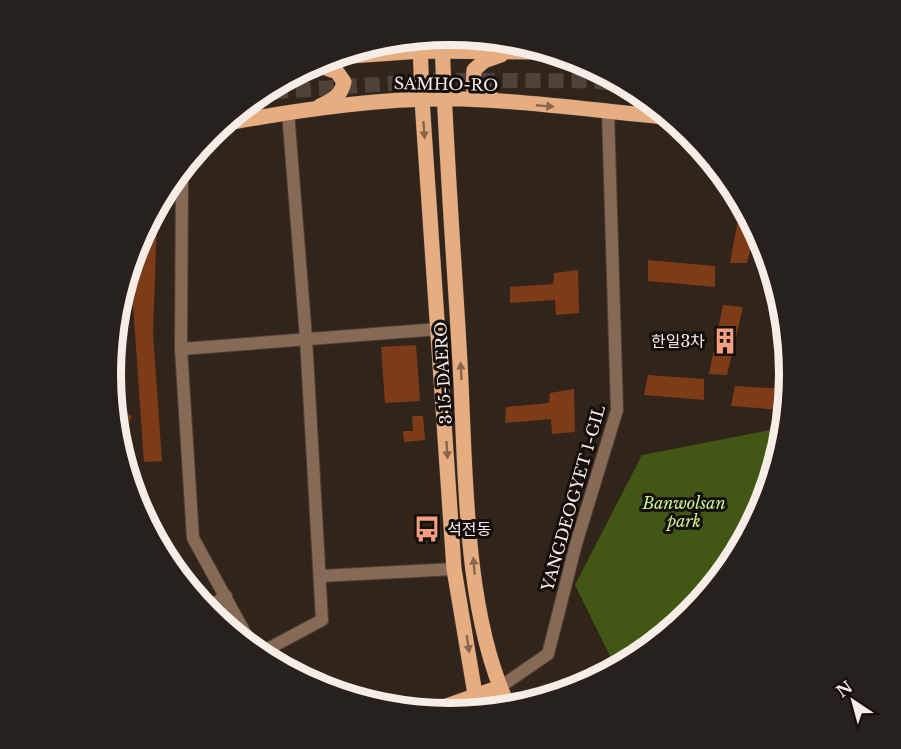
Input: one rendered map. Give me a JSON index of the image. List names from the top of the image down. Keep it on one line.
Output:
{"streets":{"main road":["SAMHO-RO","3·15-DAERO"],"street":["YANGDEOGYET 1-GIL"]},"crossings":[["SAMHO-RO","3·15-DAERO"],["SAMHO-RO","YANGDEOGYET 1-GIL"],["3·15-DAERO","YANGDEOGYET 1-GIL"]],"parks":["Banwolsan park"],"places":{"building":["한일3차"],"bus stop":["석전동"]},"north":"top left"}
